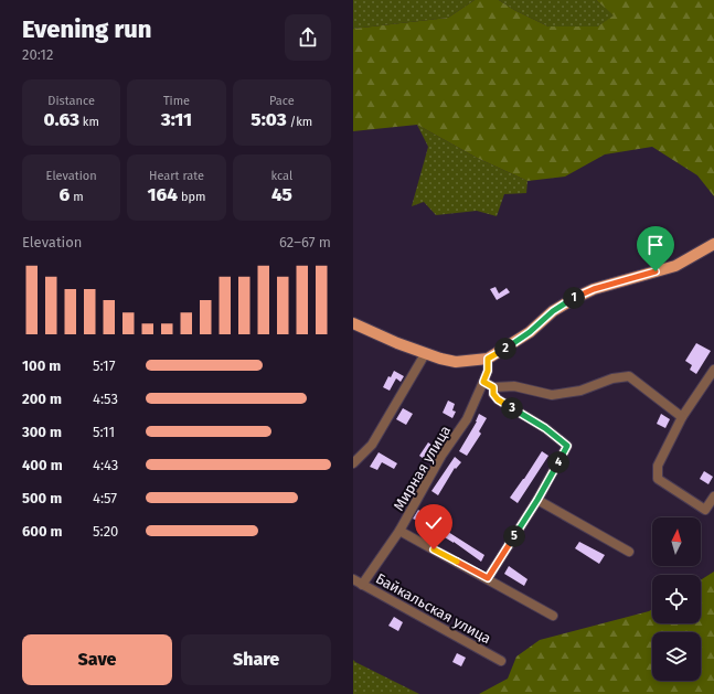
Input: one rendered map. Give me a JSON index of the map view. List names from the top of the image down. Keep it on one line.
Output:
{"streets":{"street":["Мирная улица","Байкальская улица"]},"crossings":[["Мирная улица","Байкальская улица"]],"north":"top","page":{"heading":["Evening run","20:12"],"stats":[["Distance","0.63 km"],["Time","3:11"],["Pace","5:03 /km"],["Elevation","6 m"],["Heart rate","164 bpm"],["kcal","45"]],"chart":["Elevation","62–67 m"],"pins":["1","2","3","4","5"],"list":[{"name":"100 m","note":"5:17"},{"name":"200 m","note":"4:53"},{"name":"300 m","note":"5:11"},{"name":"400 m","note":"4:43"},{"name":"500 m","note":"4:57"},{"name":"600 m","note":"5:20"}],"buttons":["Save","Share"]}}
